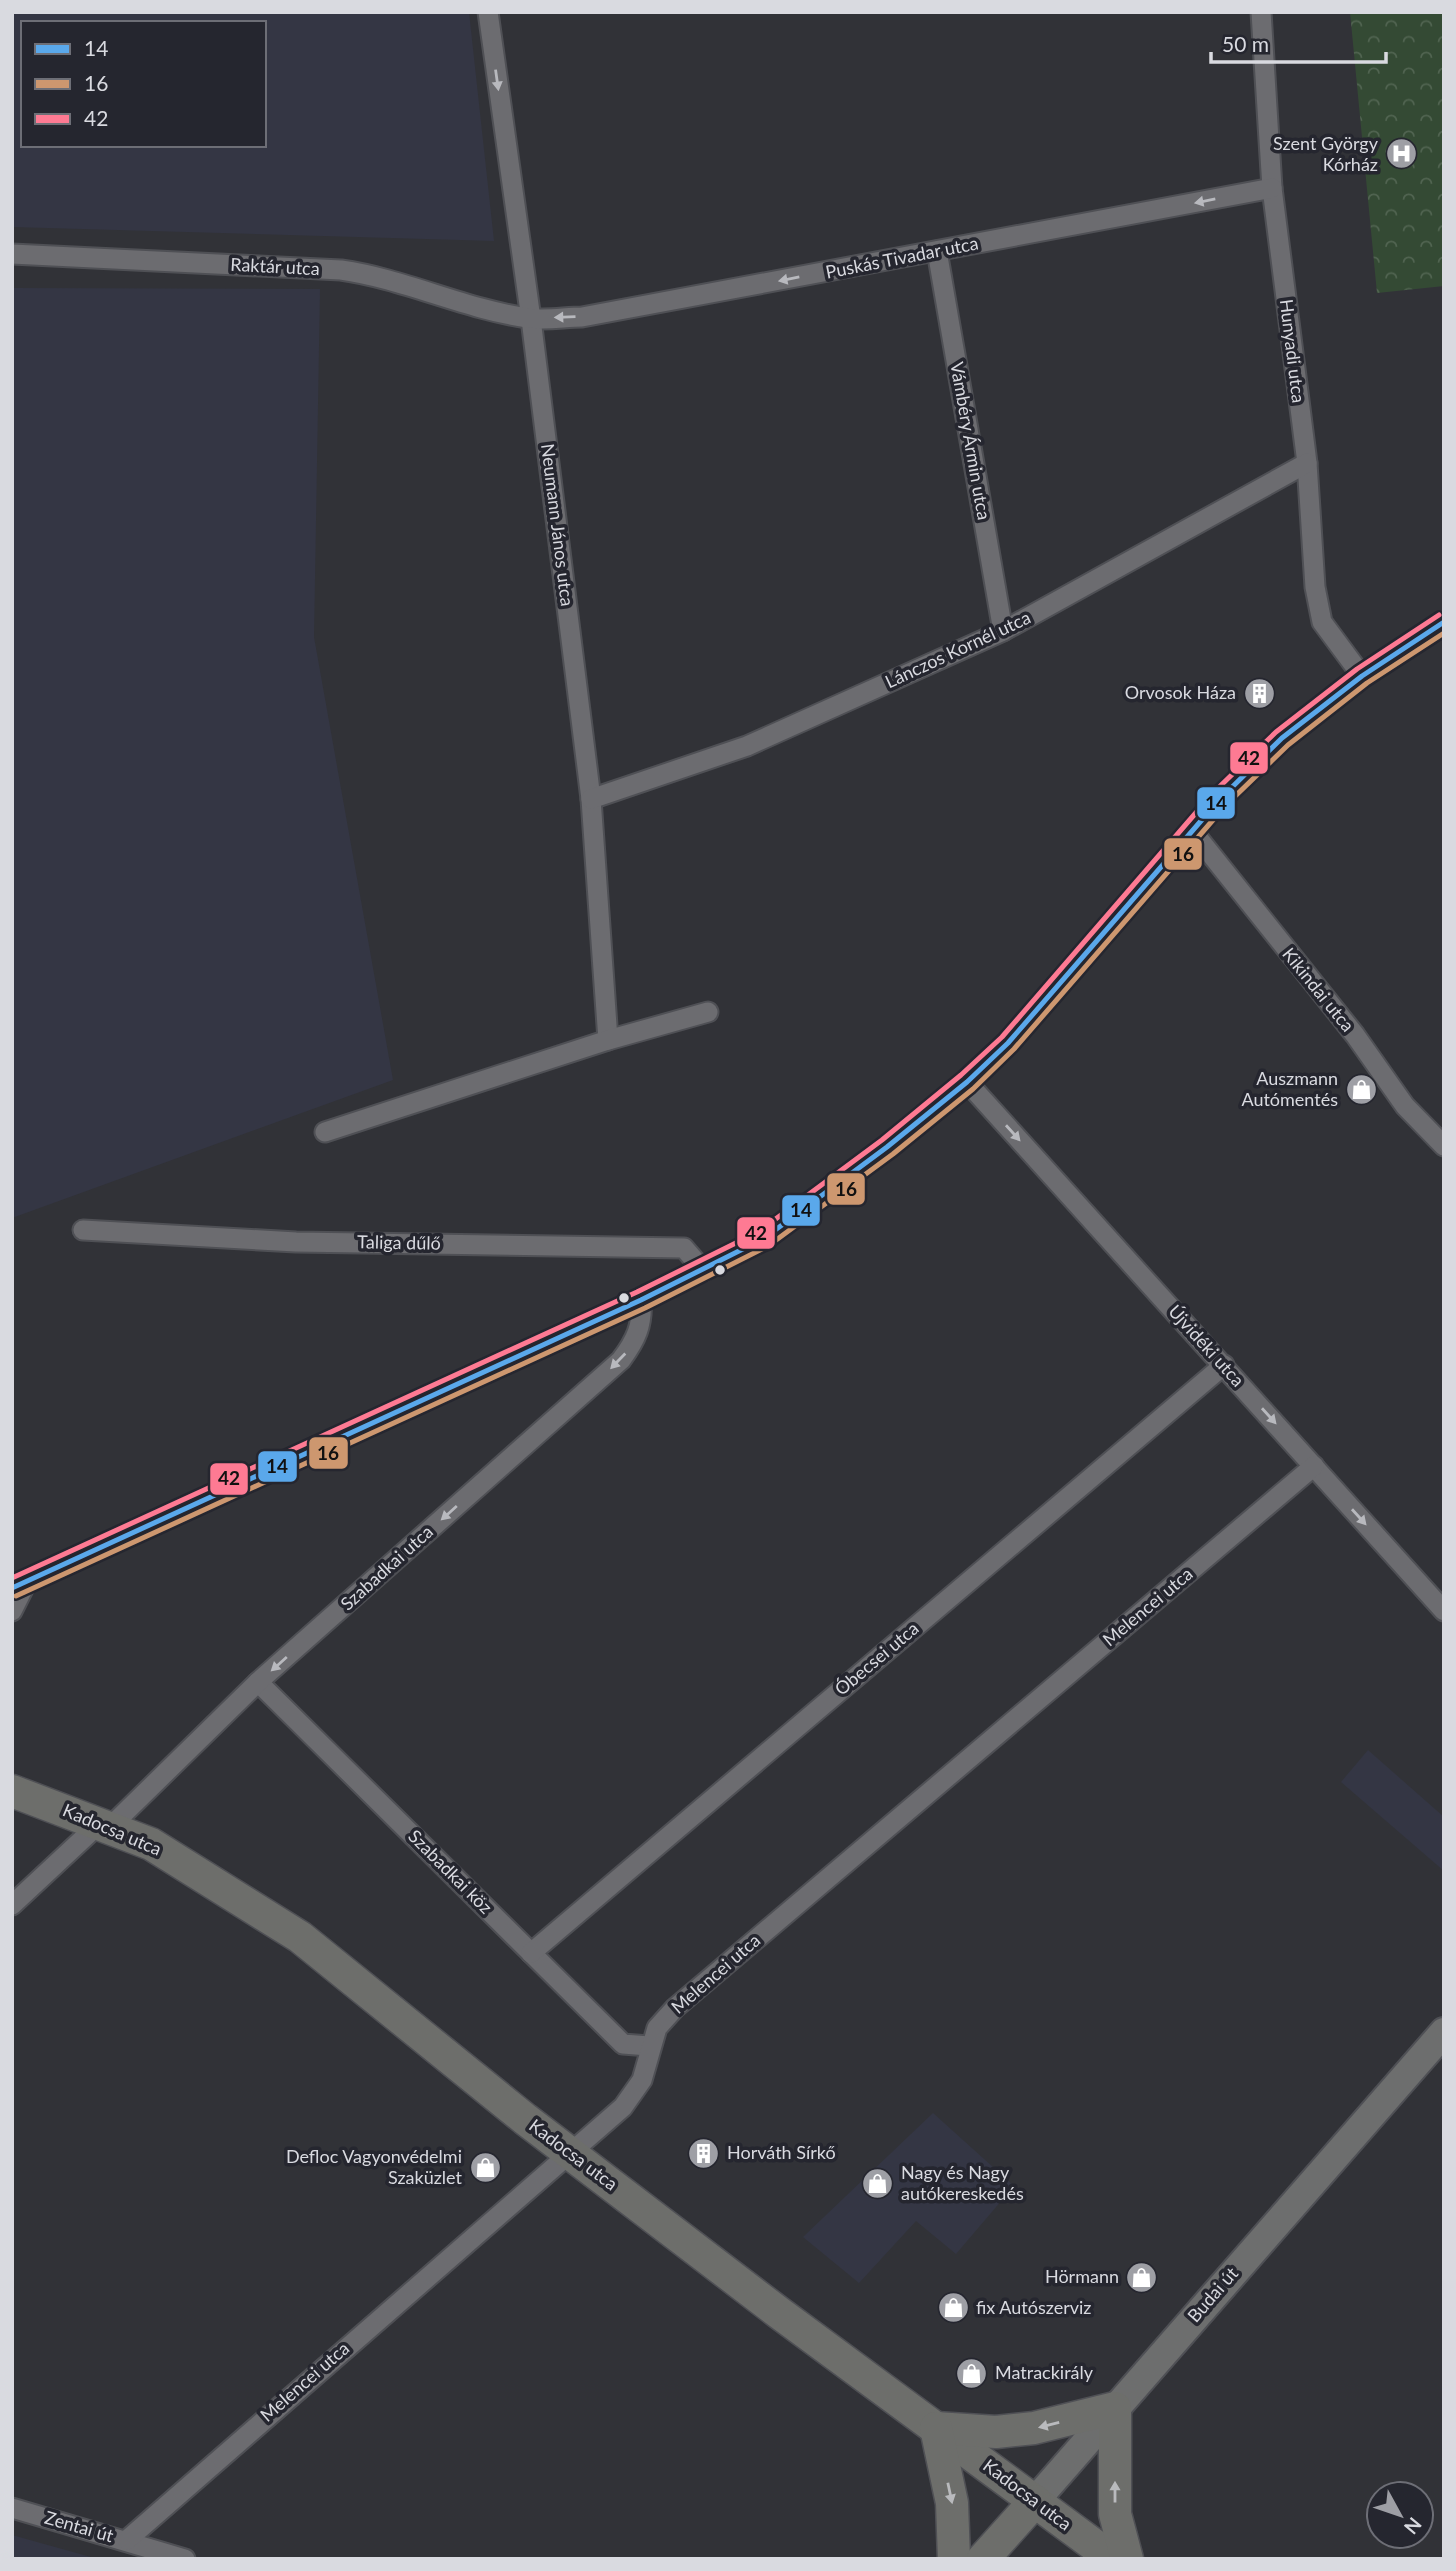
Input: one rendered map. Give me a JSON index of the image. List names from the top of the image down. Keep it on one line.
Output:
{"streets":{"main road":["Kadocsa utca","Budai út"],"street":["Puskás Tivadar utca","Raktár utca","Hunyadi utca","Vámbéry Ármin utca","Neumann János utca","Lánczos Kornél utca","Kikindai utca","Taliga dűlő","Újvidéki utca","Szabadkai utca","Melencei utca","Óbecsei utca","Szabadkai köz","Zentai út"]},"crossings":[["Puskás Tivadar utca","Raktár utca"],["Puskás Tivadar utca","Hunyadi utca"],["Puskás Tivadar utca","Vámbéry Ármin utca"],["Puskás Tivadar utca","Neumann János utca"],["Raktár utca","Neumann János utca"],["Hunyadi utca","Lánczos Kornél utca"],["Vámbéry Ármin utca","Lánczos Kornél utca"],["Neumann János utca","Lánczos Kornél utca"],["Újvidéki utca","Melencei utca"],["Újvidéki utca","Óbecsei utca"],["Szabadkai utca","Kadocsa utca"],["Szabadkai utca","Szabadkai köz"],["Melencei utca","Kadocsa utca"],["Melencei utca","Szabadkai köz"],["Melencei utca","Zentai út"],["Óbecsei utca","Szabadkai köz"],["Kadocsa utca","Budai út"]],"one_way":["Puskás Tivadar utca","Újvidéki utca"],"places":{"hospital":["Szent György Kórház"],"building":["Orvosok Háza","Horváth Sírkő"],"shop":["Auszmann Autómentés","Defloc Vagyonvédelmi Szaküzlet","Nagy és Nagy autókereskedés","Hörmann","fix Autószerviz","Matrackirály"]},"lines":["transit line 42","transit line 14","transit line 16"],"legend":["14","16","42"],"scale_bar":"50 m","north":"bottom right"}
